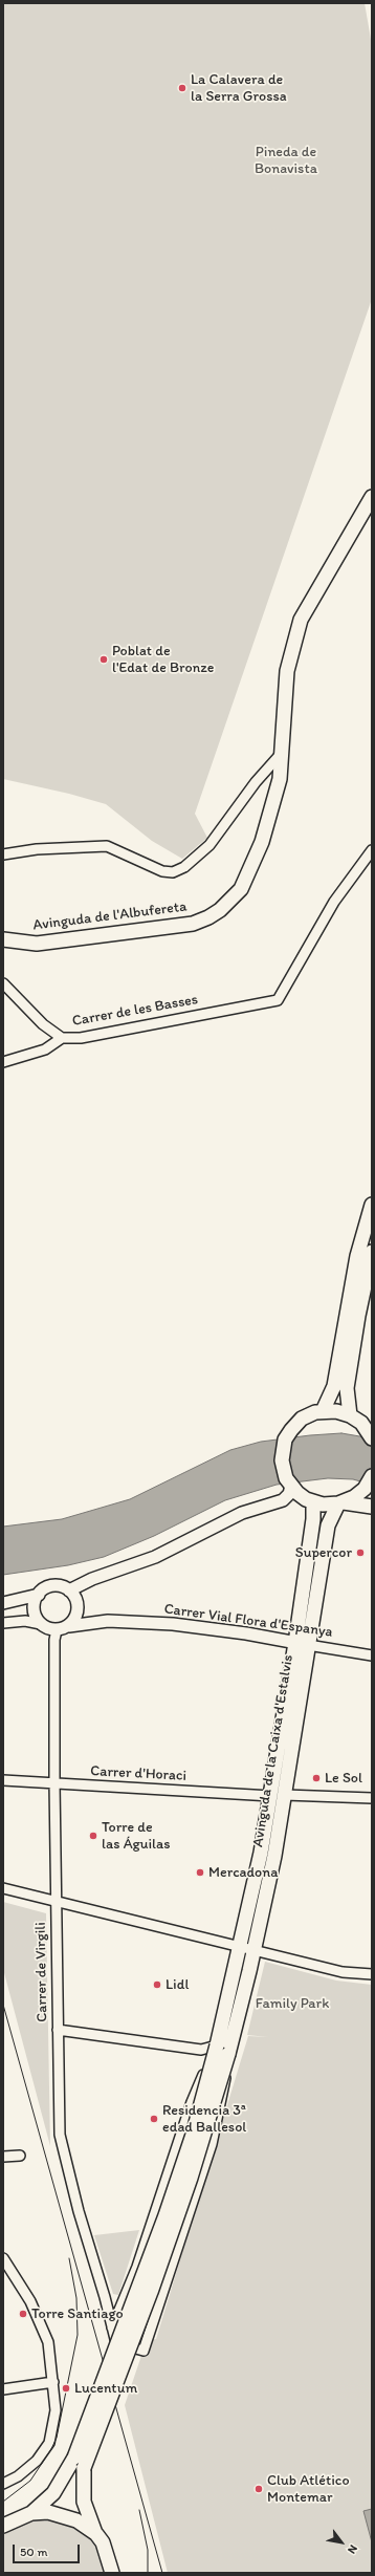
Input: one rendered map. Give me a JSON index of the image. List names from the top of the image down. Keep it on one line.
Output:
{"streets":{"main road":["Avinguda de l'Albufereta","Avinguda de la Caixa d'Estalvis"],"street":["Carrer de les Basses","Carrer Vial Flora d'Espanya","Carrer d'Horaci","Carrer de Virgili"]},"crossings":[["Carrer Vial Flora d'Espanya","Avinguda de la Caixa d'Estalvis"],["Carrer Vial Flora d'Espanya","Carrer de Virgili"],["Avinguda de la Caixa d'Estalvis","Carrer d'Horaci"],["Avinguda de la Caixa d'Estalvis","Carrer de Virgili"],["Carrer d'Horaci","Carrer de Virgili"]],"parks":["Pineda de Bonavista","Family Park"],"places":["La Calavera de la Serra Grossa","Poblat de l'Edat de Bronze","Supercor","Le Sol","Torre de las Águilas","Mercadona","Lidl","Residencia 3ª edad Ballesol","Torre Santiago","Lucentum","Club Atlético Montemar"],"scale_bar":"50 m","north":"bottom right"}
